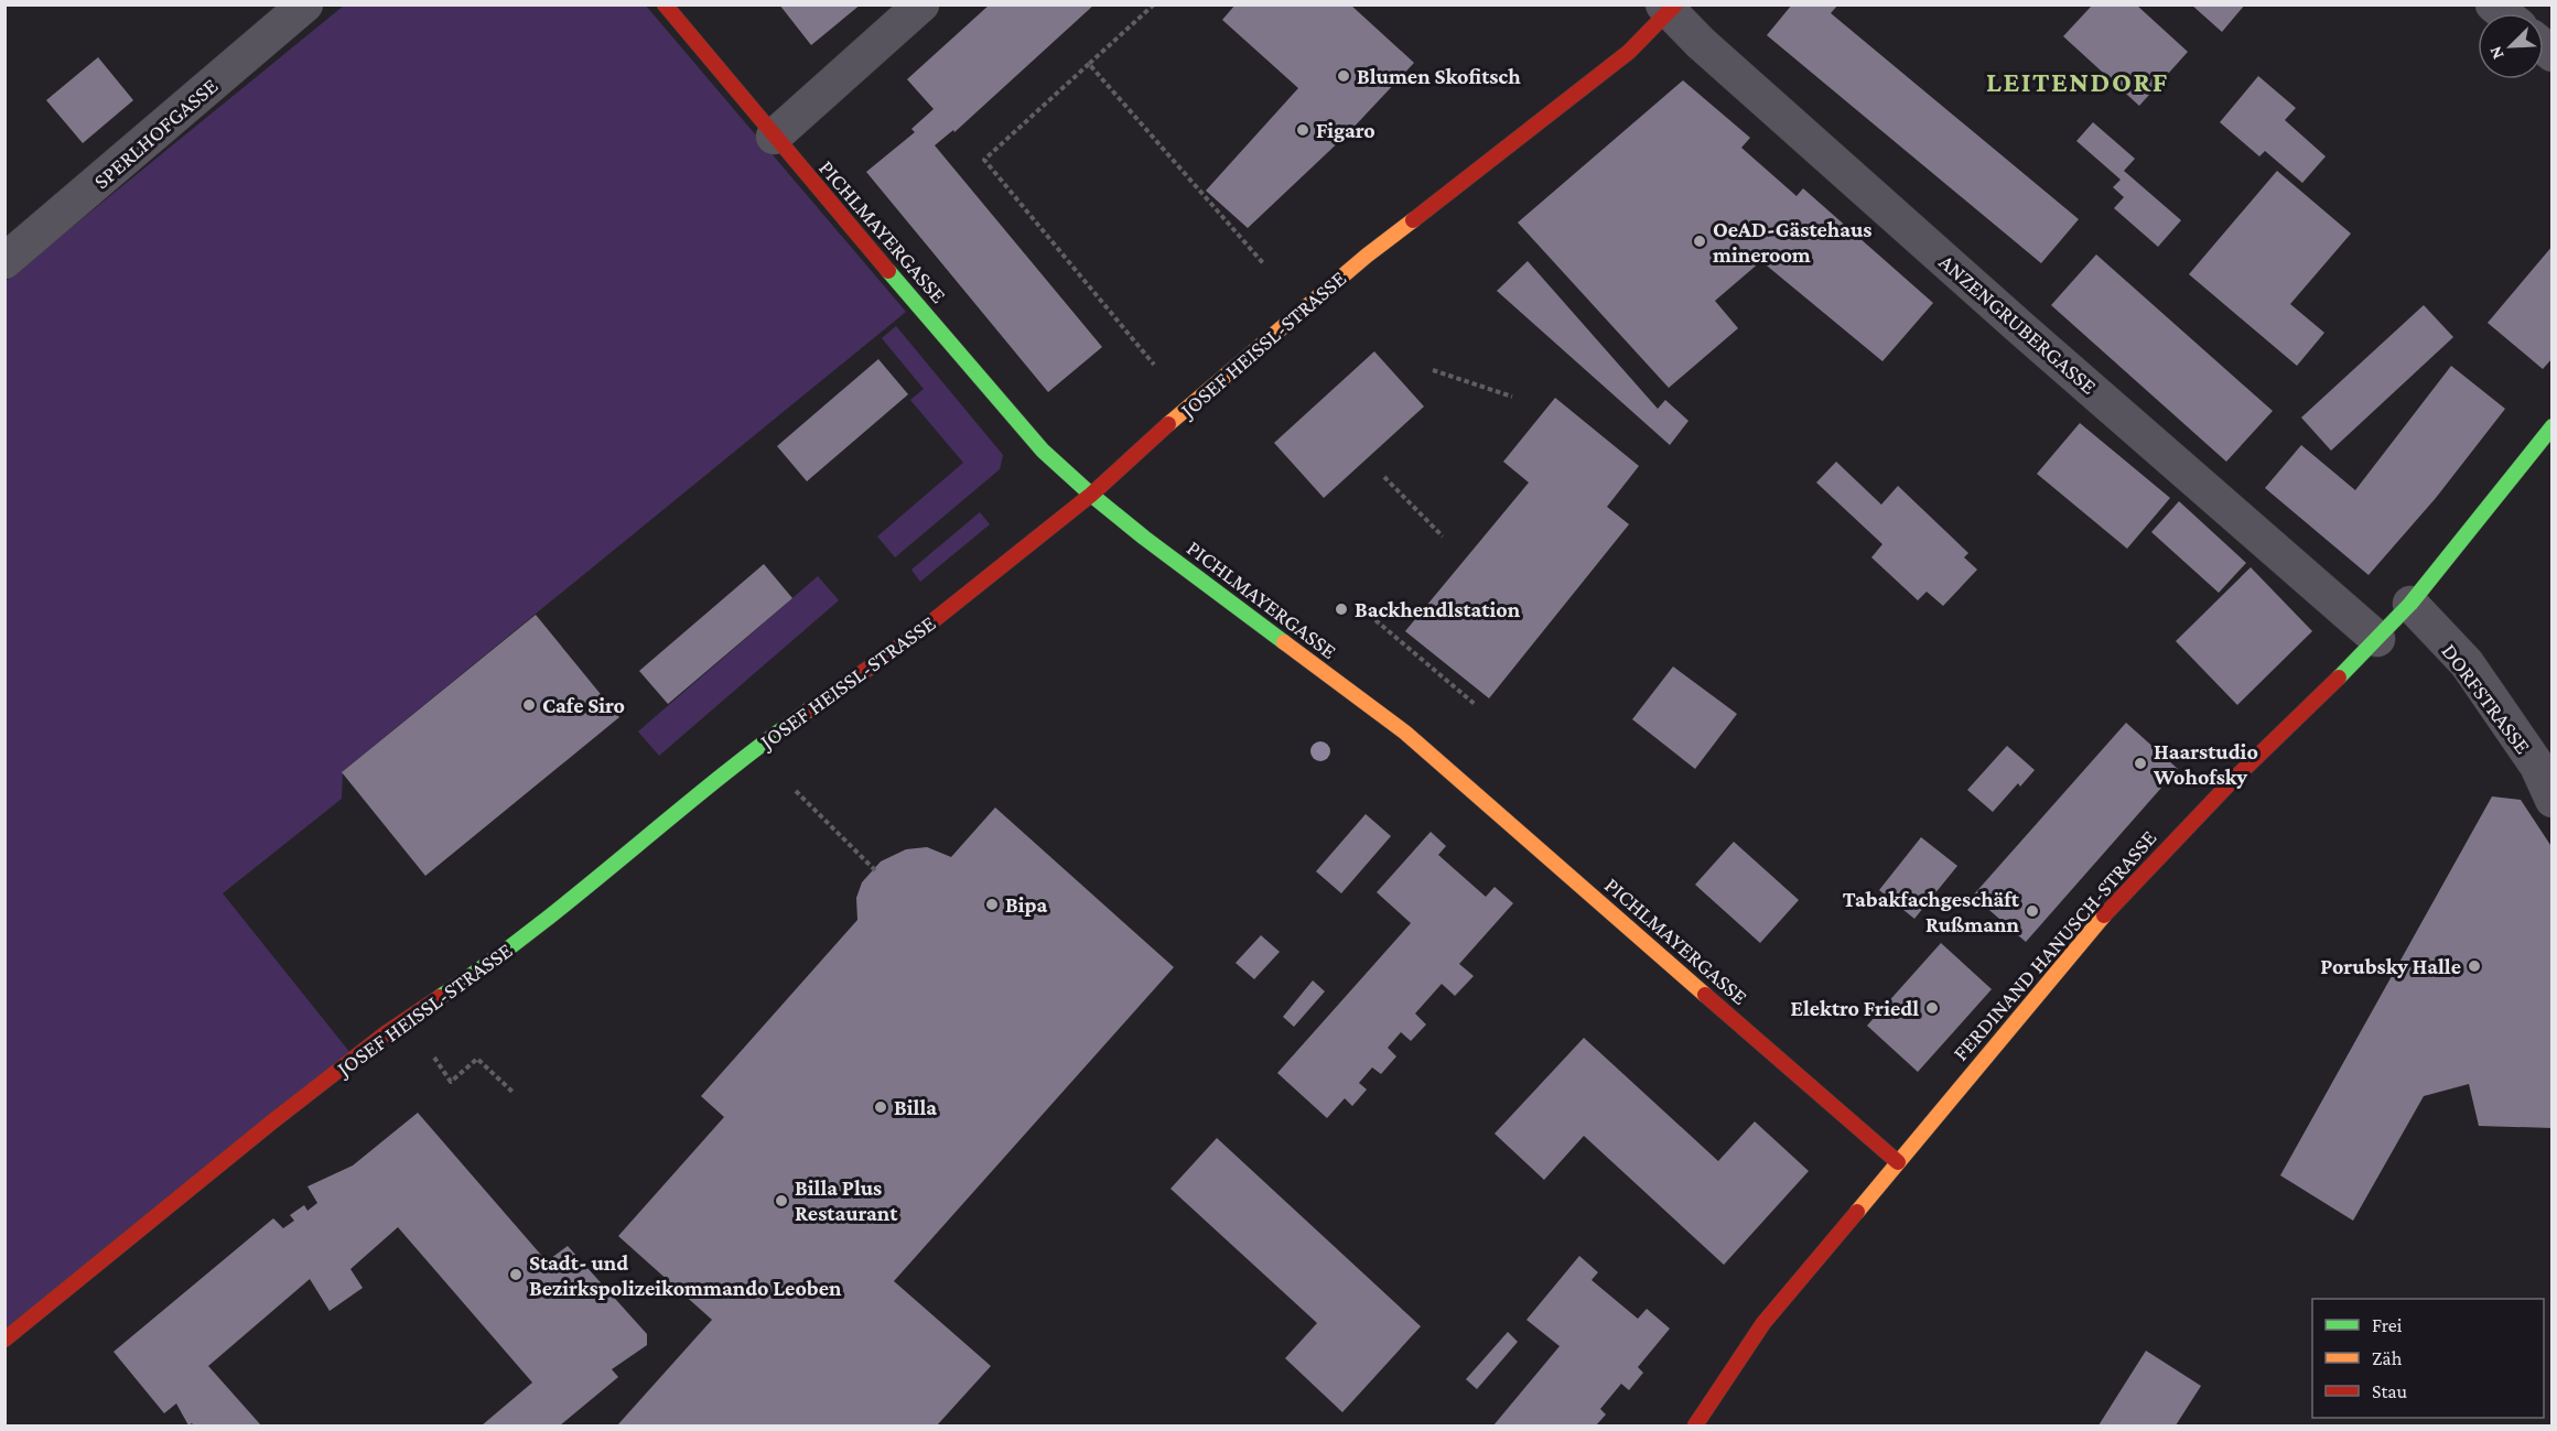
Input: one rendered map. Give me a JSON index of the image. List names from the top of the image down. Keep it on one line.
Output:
{"streets":{"street":["SPERLHOFGASSE","PICHLMAYERGASSE","ANZENGRUBERGASSE","JOSEF HEISSL-STRASSE","DORFSTRASSE","FERDINAND HANUSCH-STRASSE"]},"crossings":[["PICHLMAYERGASSE","JOSEF HEISSL-STRASSE"],["PICHLMAYERGASSE","FERDINAND HANUSCH-STRASSE"],["ANZENGRUBERGASSE","JOSEF HEISSL-STRASSE"],["ANZENGRUBERGASSE","FERDINAND HANUSCH-STRASSE"],["DORFSTRASSE","FERDINAND HANUSCH-STRASSE"]],"districts":["LEITENDORF"],"places":["Blumen Skofitsch","Figaro","OeAD-Gästehaus mineroom","Backhendlstation","Cafe Siro","Haarstudio Wohofsky","Bipa","Tabakfachgeschäft Rußmann","Porubsky Halle","Elektro Friedl","Billa","Billa Plus Restaurant","Stadt- und Bezirkspolizeikommando Leoben"],"legend":["Frei","Zäh","Stau"],"north":"bottom left"}
